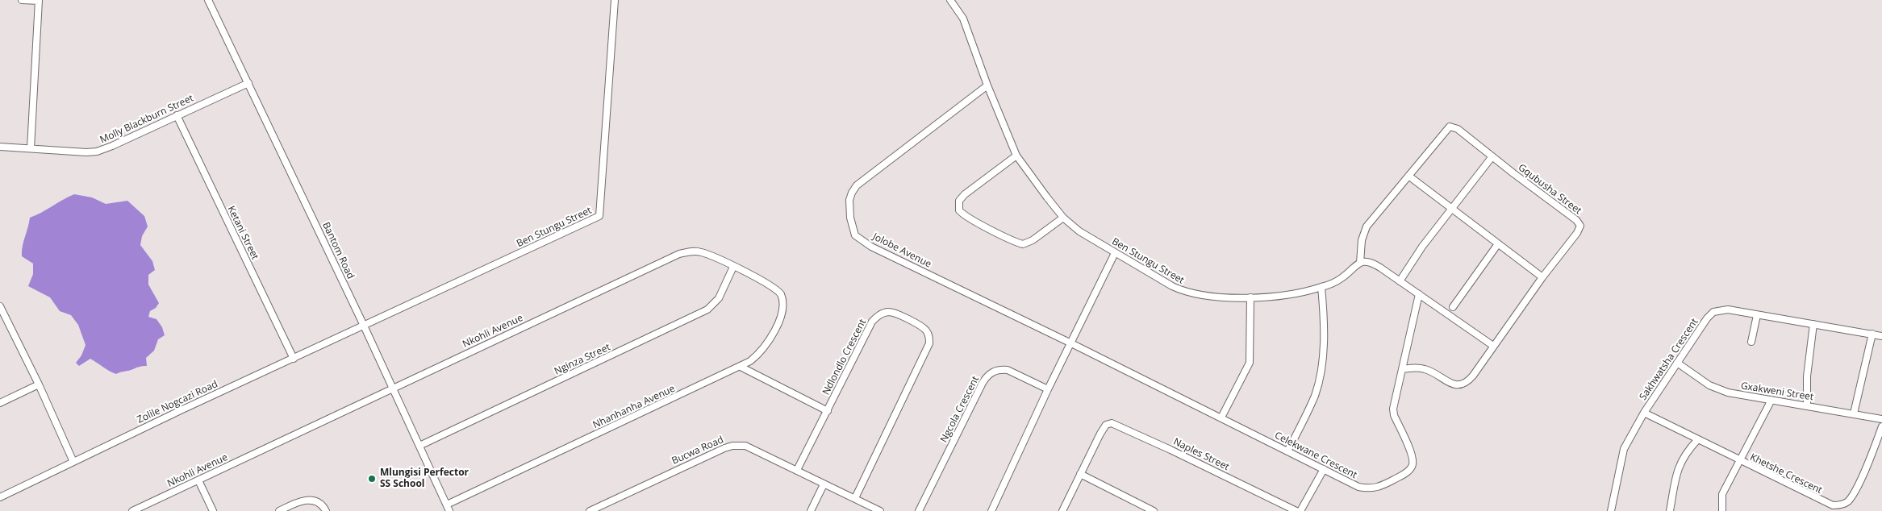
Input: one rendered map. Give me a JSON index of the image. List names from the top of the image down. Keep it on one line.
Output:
{"streets":{"street":["Molly Blackburn Street","Gqubusha Street","Ben Stungu Street","Ketani Street","Bantom Road","Jolobe Avenue","Nkohli Avenue","Ndlondlo Crescent","Nginza Street","Sakhwatsha Crescent","Gxakweni Street","Zolile Nogcazi Road","Nhanhanha Avenue","Ngcola Crescent","Bucwa Road","Naples Street","Celekwane Crescent","Khetshe Crescent"]},"crossings":[["Molly Blackburn Street","Ketani Street"],["Molly Blackburn Street","Bantom Road"],["Gqubusha Street","Ben Stungu Street"],["Gqubusha Street","Celekwane Crescent"],["Ben Stungu Street","Bantom Road"],["Ben Stungu Street","Jolobe Avenue"],["Ben Stungu Street","Zolile Nogcazi Road"],["Ketani Street","Zolile Nogcazi Road"],["Bantom Road","Nkohli Avenue"],["Bantom Road","Nginza Street"],["Bantom Road","Zolile Nogcazi Road"],["Bantom Road","Nhanhanha Avenue"],["Jolobe Avenue","Celekwane Crescent"],["Nkohli Avenue","Nginza Street"],["Nkohli Avenue","Nhanhanha Avenue"],["Ndlondlo Crescent","Bucwa Road"],["Sakhwatsha Crescent","Gxakweni Street"],["Sakhwatsha Crescent","Khetshe Crescent"]],"places":["Mlungisi Perfector SS School"]}
